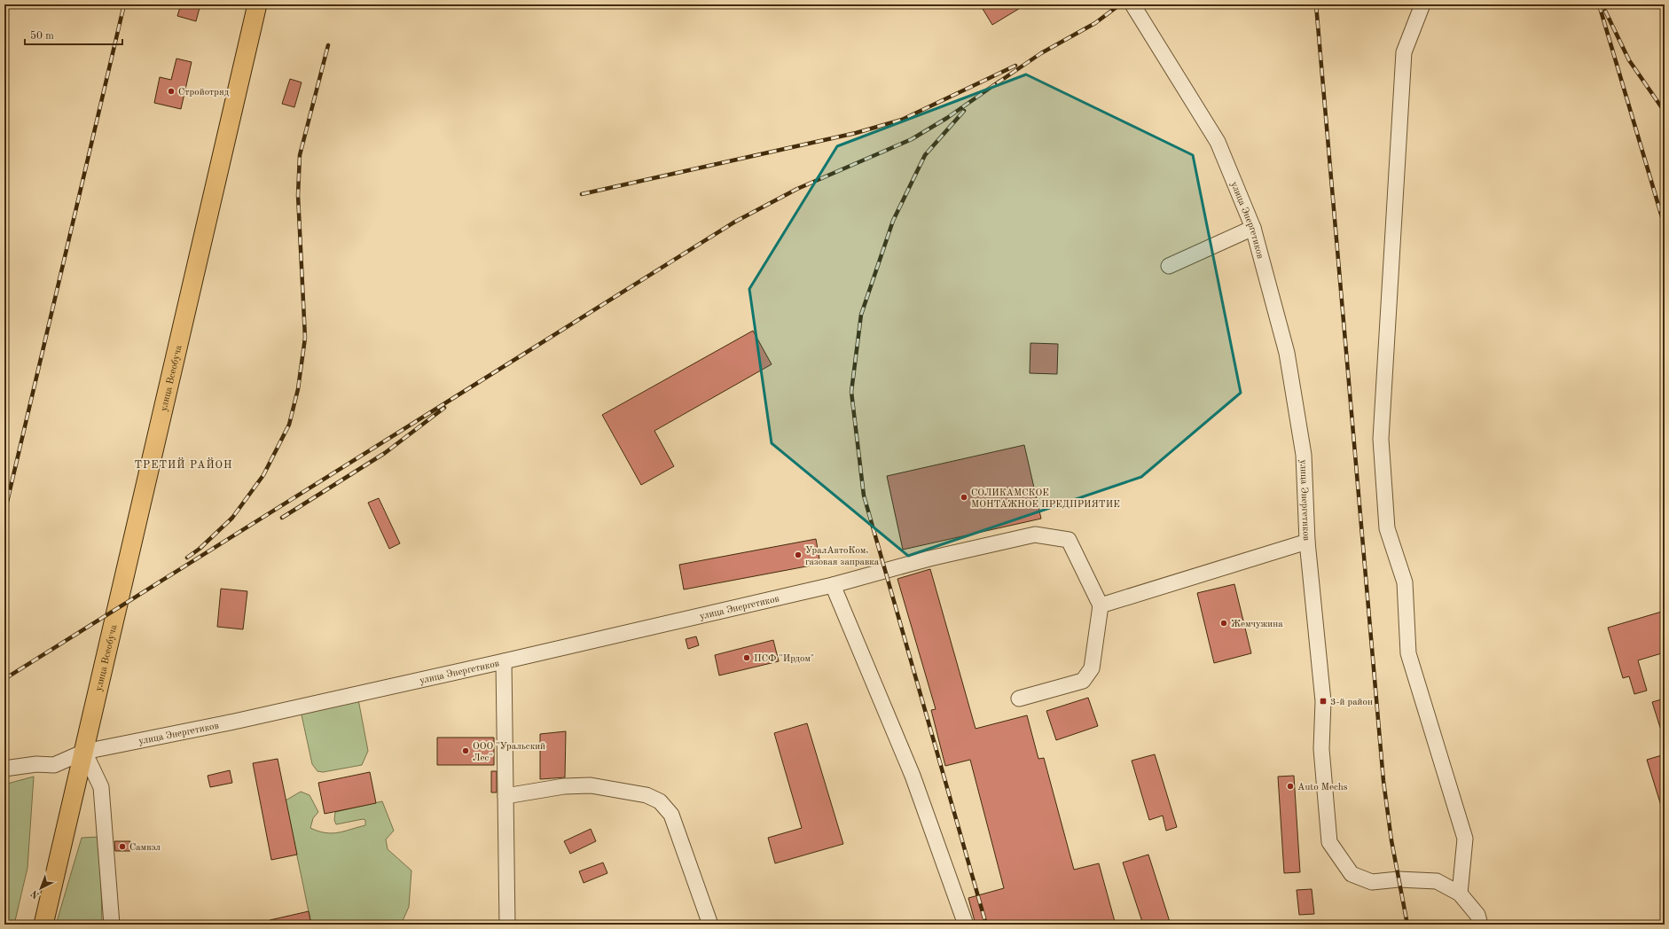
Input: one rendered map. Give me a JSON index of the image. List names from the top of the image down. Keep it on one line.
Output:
{"streets":{"main road":["улица Всеобуча"],"street":["улица Энергетиков"]},"crossings":[["улица Энергетиков","улица Всеобуча"]],"districts":["ТРЕТИЙ РАЙОН"],"places":{"other":["Стройотряд","СОЛИКАМСКОЕ МОНТАЖНОЕ ПРЕДПРИЯТИЕ","УралАвтоКом, газовая заправка","Жемчужина","ПСФ \"Ирдом\"","ООО \"Уральский Лес\"","Auto Mechs","Самвэл"],"transit":["3-й район"]},"scale_bar":"50 m","north":"bottom left"}
